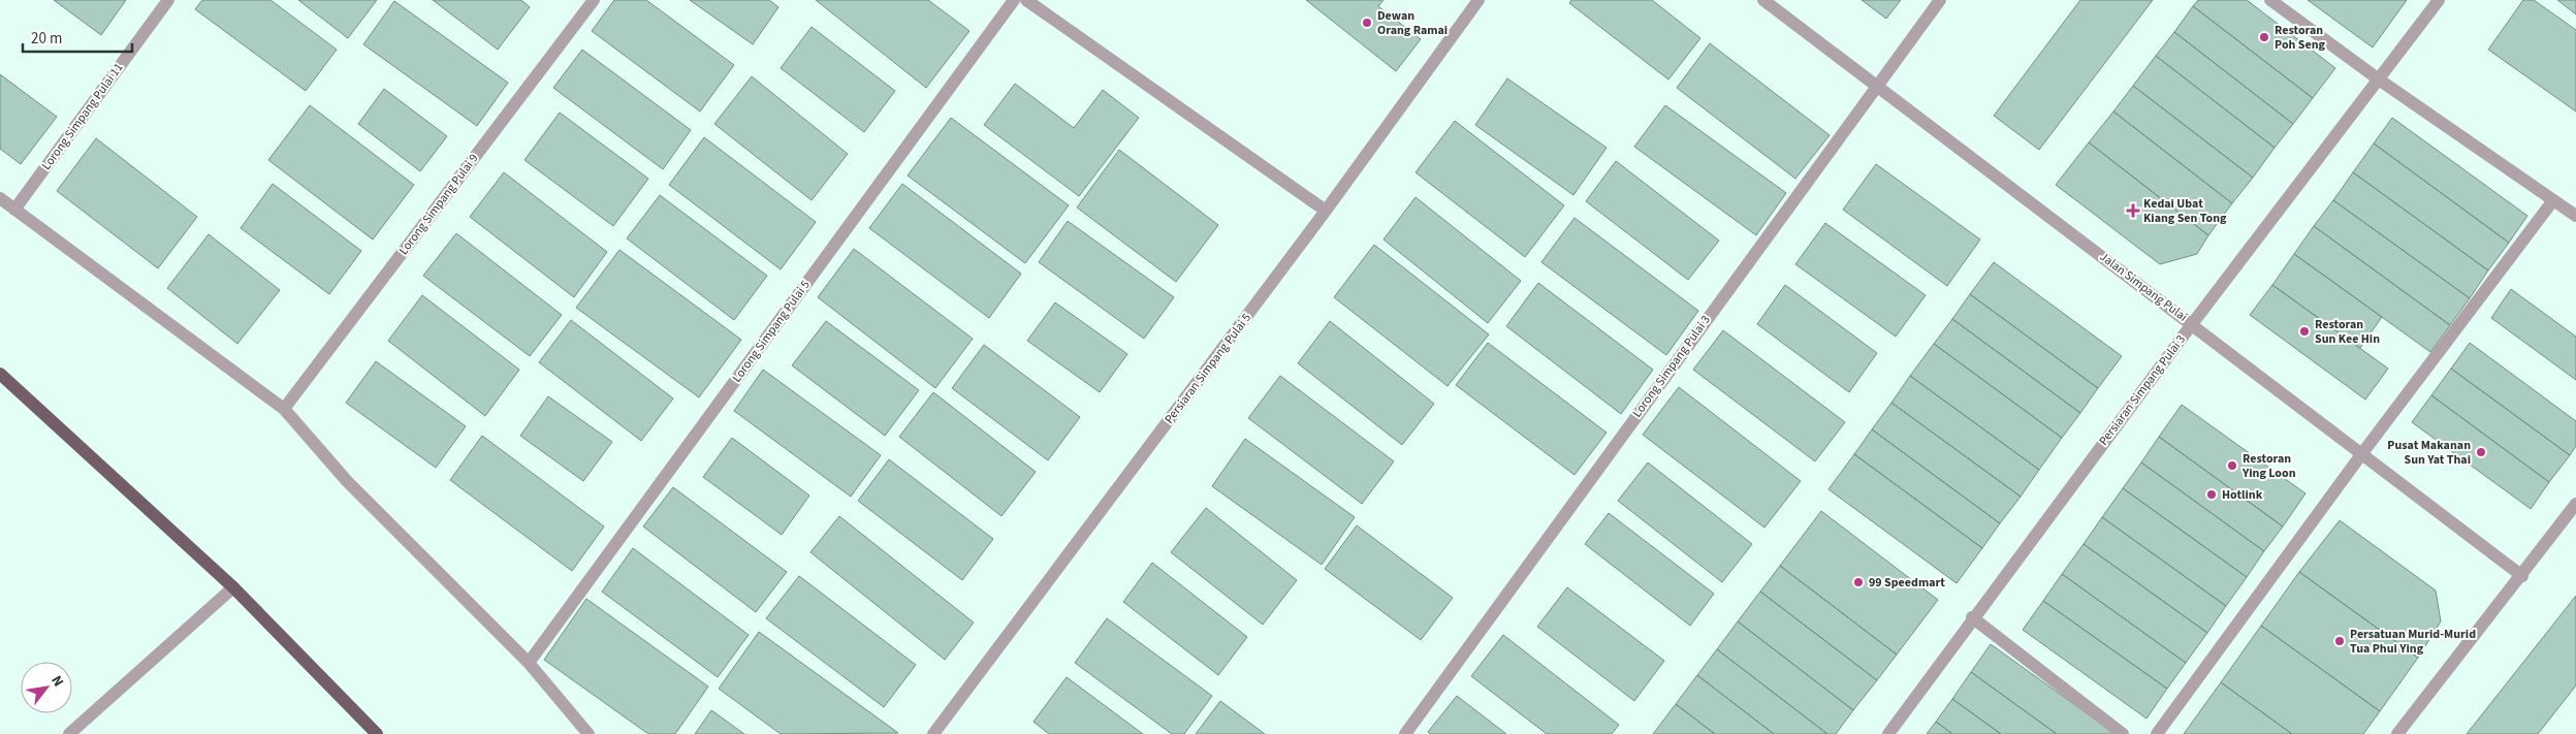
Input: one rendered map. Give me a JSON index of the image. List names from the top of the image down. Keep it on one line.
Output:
{"streets":{"street":["Lorong Simpang Pulai 11","Lorong Simpang Pulai 9","Jalan Simpang Pulai","Lorong Simpang Pulai 5","Lorong Simpang Pulai 3","Persiaran Simpang Pulai 5","Persiaran Simpang Pulai 3"]},"crossings":[["Jalan Simpang Pulai","Lorong Simpang Pulai 3"],["Jalan Simpang Pulai","Persiaran Simpang Pulai 3"]],"places":{"other":["Dewan Orang Ramai","Restoran Poh Seng","Restoran Sun Kee Hin","Pusat Makanan Sun Yat Thai","Restoran Ying Loon","Hotlink","99 Speedmart","Persatuan Murid-Murid Tua Phui Ying"],"health":["Kedai Ubat Kiang Sen Tong"]},"scale_bar":"20 m","north":"top right"}
